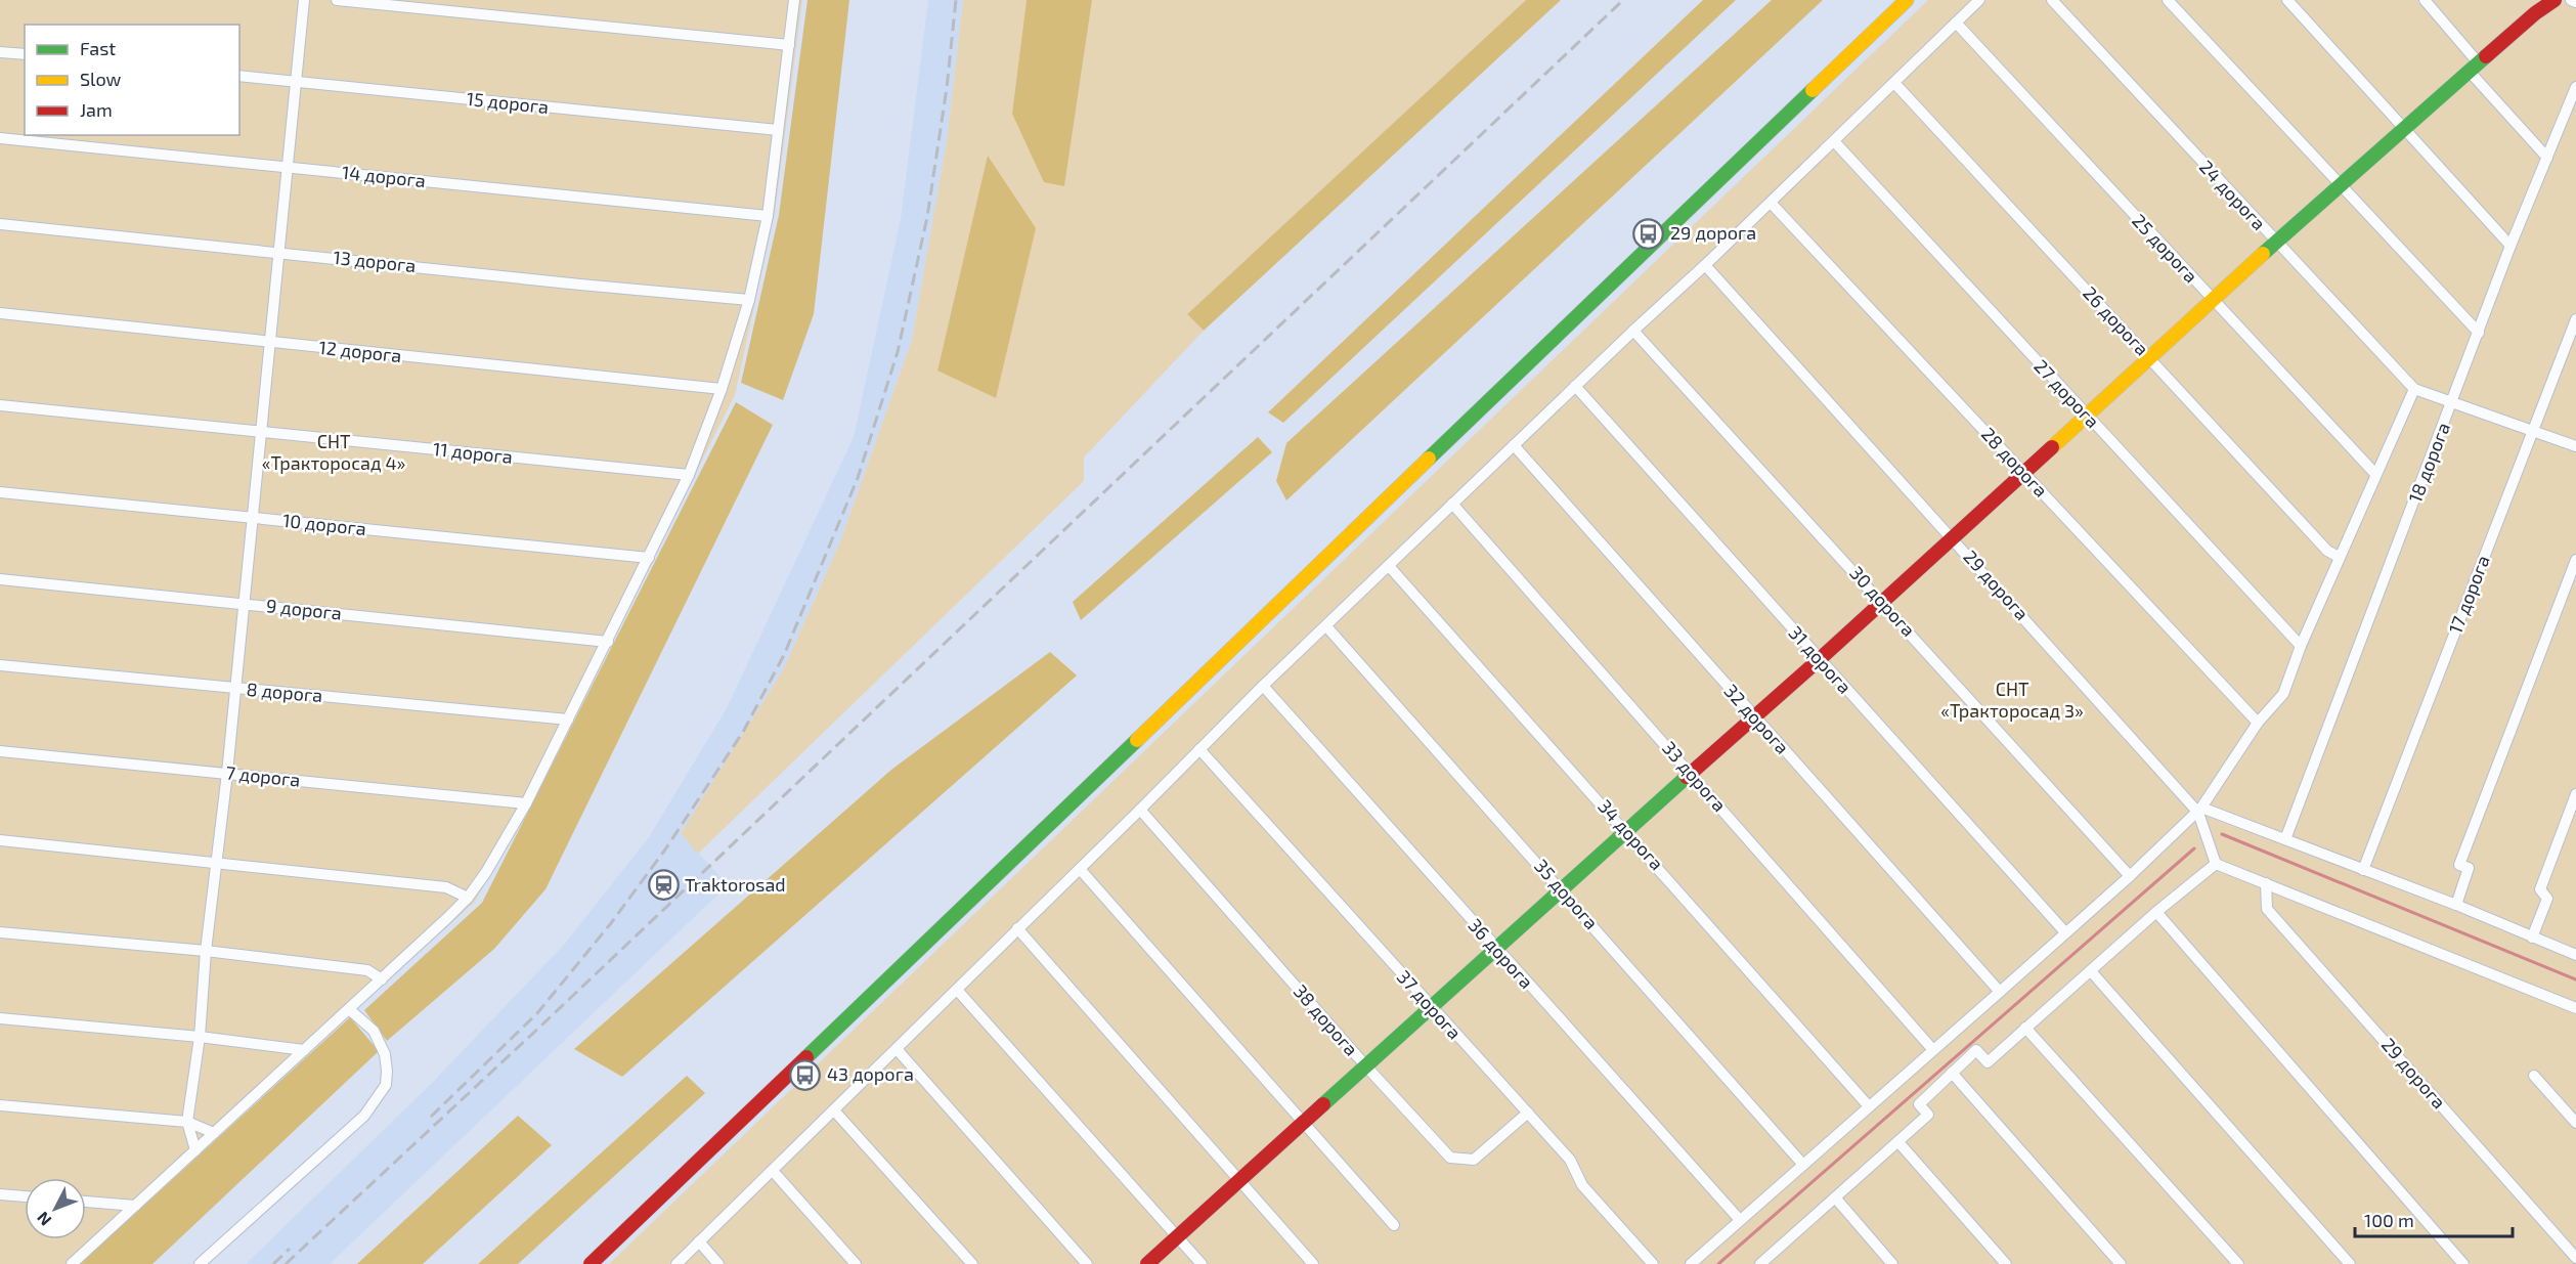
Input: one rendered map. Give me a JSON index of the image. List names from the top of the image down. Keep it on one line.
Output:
{"streets":{"street":["15 дорога","14 дорога","24 дорога","25 дорога","13 дорога","26 дорога","12 дорога","27 дорога","11 дорога","28 дорога","18 дорога","10 дорога","29 дорога","17 дорога","30 дорога","9 дорога","31 дорога","8 дорога","32 дорога","7 дорога","33 дорога","34 дорога","35 дорога","36 дорога","37 дорога","38 дорога"]},"crossings":[["37 дорога","38 дорога"]],"parks":["СНТ «Тракторосад 4»","СНТ «Тракторосад 3»"],"places":{"bus stop":["29 дорога","43 дорога"],"station":["Traktorosad"]},"legend":["Fast","Slow","Jam"],"scale_bar":"100 m","north":"bottom left"}
